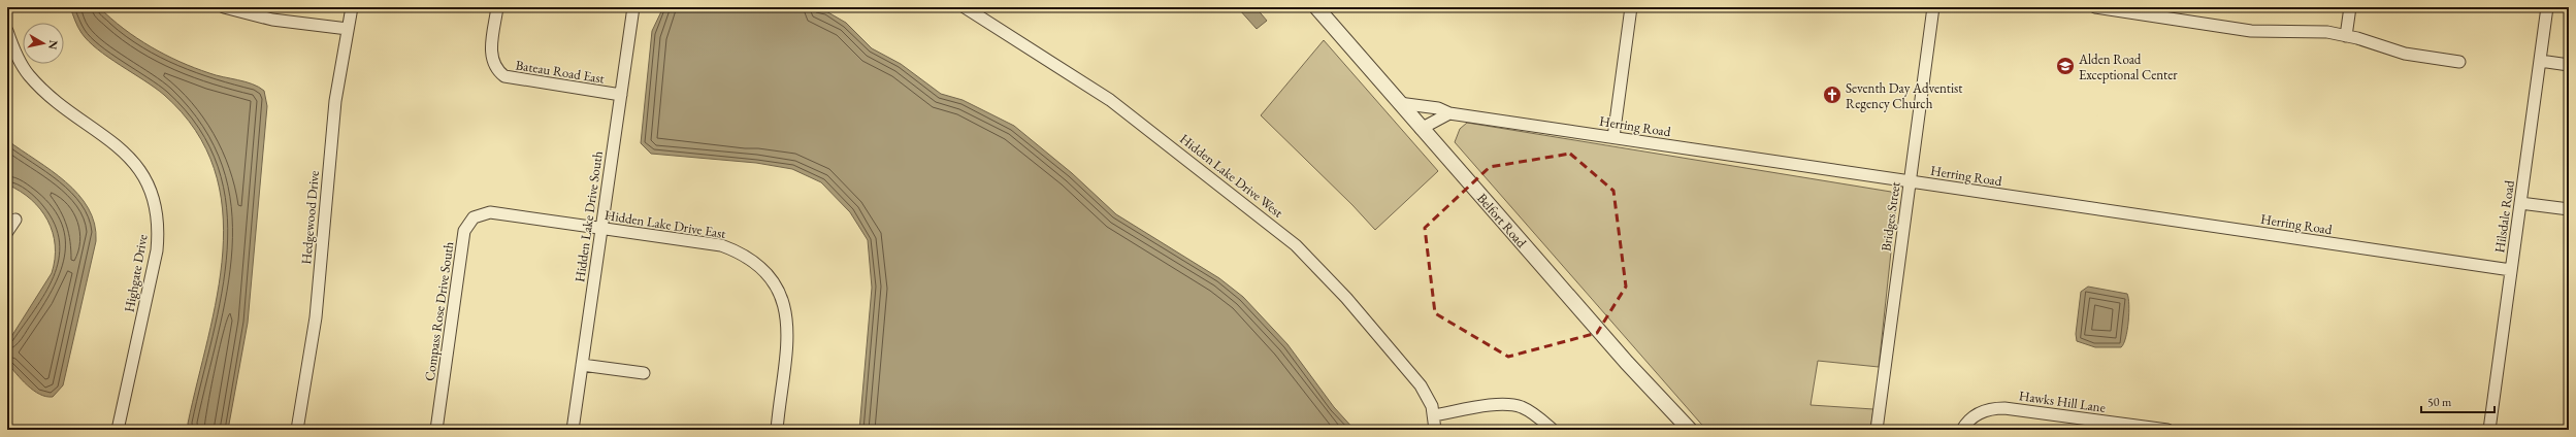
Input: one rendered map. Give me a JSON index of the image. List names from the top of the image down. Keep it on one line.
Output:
{"streets":{"street":["Bateau Road East","Herring Road","Hidden Lake Drive West","Hidden Lake Drive South","Bridges Street","Hilsdale Road","Hedgewood Drive","Belfort Road","Hidden Lake Drive East","Highgate Drive","Compass Rose Drive South","Hawks Hill Lane"]},"crossings":[["Bateau Road East","Hidden Lake Drive South"],["Herring Road","Bridges Street"],["Herring Road","Hilsdale Road"],["Herring Road","Belfort Road"],["Hidden Lake Drive South","Hidden Lake Drive East"],["Hidden Lake Drive East","Compass Rose Drive South"]],"places":{"school or university":["Alden Road Exceptional Center"],"church":["Seventh Day Adventist Regency Church"]},"scale_bar":"50 m","north":"right"}
